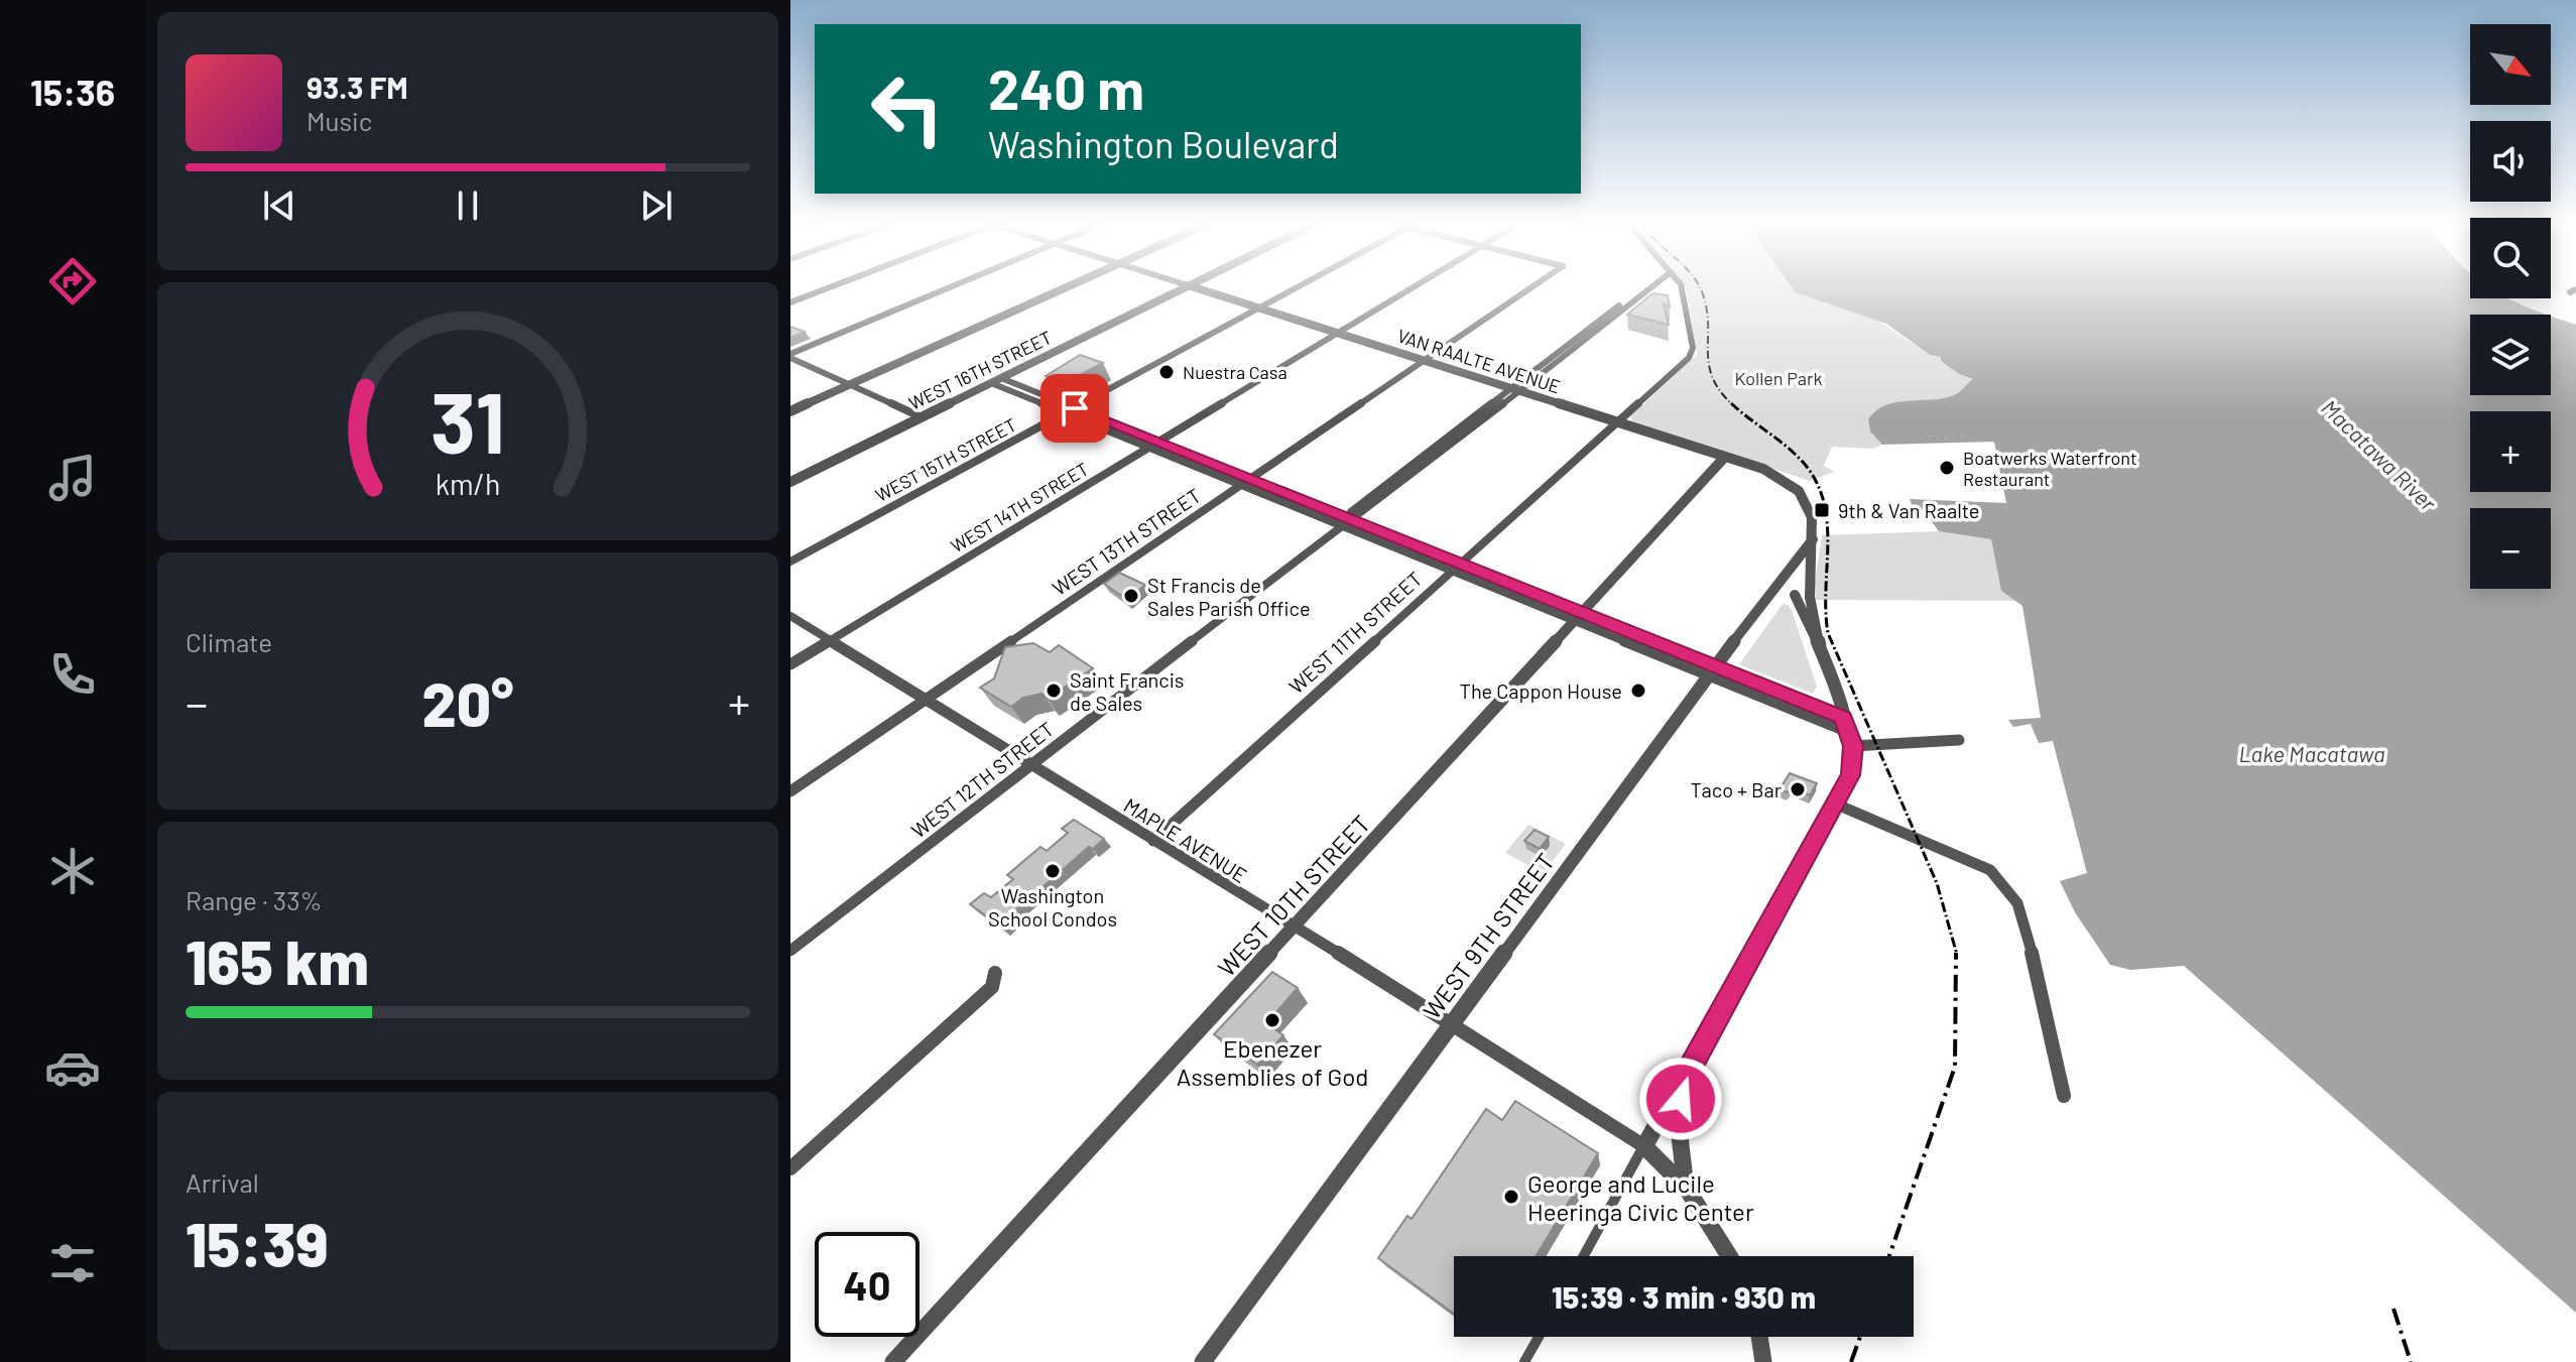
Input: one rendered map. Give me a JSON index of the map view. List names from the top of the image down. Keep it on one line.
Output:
{"streets":{"street":["VAN RAALTE AVENUE","WEST 16TH STREET","WEST 15TH STREET","WEST 14TH STREET","WEST 13TH STREET","WEST 11TH STREET","WEST 12TH STREET","MAPLE AVENUE","WEST 10TH STREET","WEST 9TH STREET"]},"crossings":[["VAN RAALTE AVENUE","WEST 15TH STREET"],["VAN RAALTE AVENUE","WEST 14TH STREET"],["VAN RAALTE AVENUE","WEST 13TH STREET"],["VAN RAALTE AVENUE","WEST 11TH STREET"],["VAN RAALTE AVENUE","WEST 12TH STREET"],["VAN RAALTE AVENUE","WEST 10TH STREET"],["VAN RAALTE AVENUE","WEST 9TH STREET"],["WEST 14TH STREET","MAPLE AVENUE"],["WEST 13TH STREET","MAPLE AVENUE"],["WEST 11TH STREET","MAPLE AVENUE"],["WEST 12TH STREET","MAPLE AVENUE"],["MAPLE AVENUE","WEST 10TH STREET"],["MAPLE AVENUE","WEST 9TH STREET"]],"water":["Macatawa River","Lake Macatawa"],"parks":["Kollen Park"],"places":{"other":["Nuestra Casa","Boatwerks Waterfront Restaurant","St Francis de Sales Parish Office","Saint Francis de Sales","The Cappon House","Taco + Bar","Washington School Condos","Ebenezer Assemblies of God","George and Lucile Heeringa Civic Center"],"transit":["9th & Van Raalte"]},"north":"bottom right","page":{"tabs":"15:36","map_buttons":["+","−"],"turn":["240 m","Washington Boulevard"],"song":["93.3 FM","Music"],"tile":["Climate",["Range · 33%","165 km"],["Arrival","15:39"]],"heat":["−","20°","+"],"limit":"40","trip":"15:39 · 3 min · 930 m","gauge":["31","km/h"]}}
